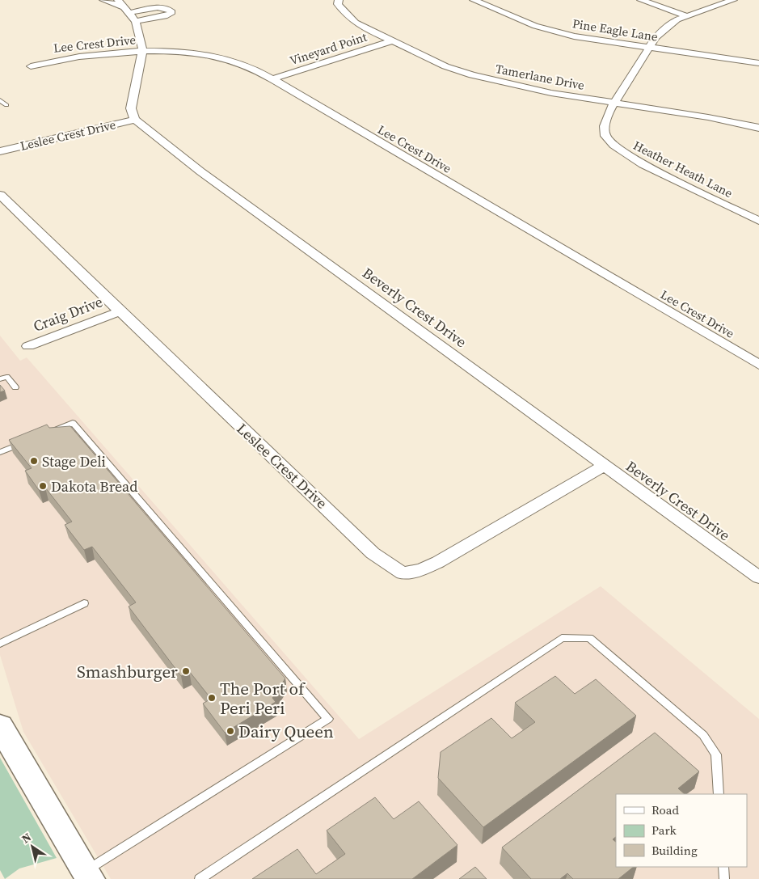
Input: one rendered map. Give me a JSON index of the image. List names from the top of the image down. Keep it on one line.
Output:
{"streets":{"street":["Pine Eagle Lane","Lee Crest Drive","Vineyard Point","Tamerlane Drive","Leslee Crest Drive","Heather Heath Lane","Beverly Crest Drive","Craig Drive"]},"crossings":[["Pine Eagle Lane","Heather Heath Lane"],["Lee Crest Drive","Vineyard Point"],["Vineyard Point","Tamerlane Drive"],["Tamerlane Drive","Heather Heath Lane"],["Leslee Crest Drive","Beverly Crest Drive"],["Leslee Crest Drive","Craig Drive"]],"places":["Stage Deli","Dakota Bread","Smashburger","The Port of Peri Peri","Dairy Queen"],"legend":["Road","Park","Building"],"north":"top left"}
